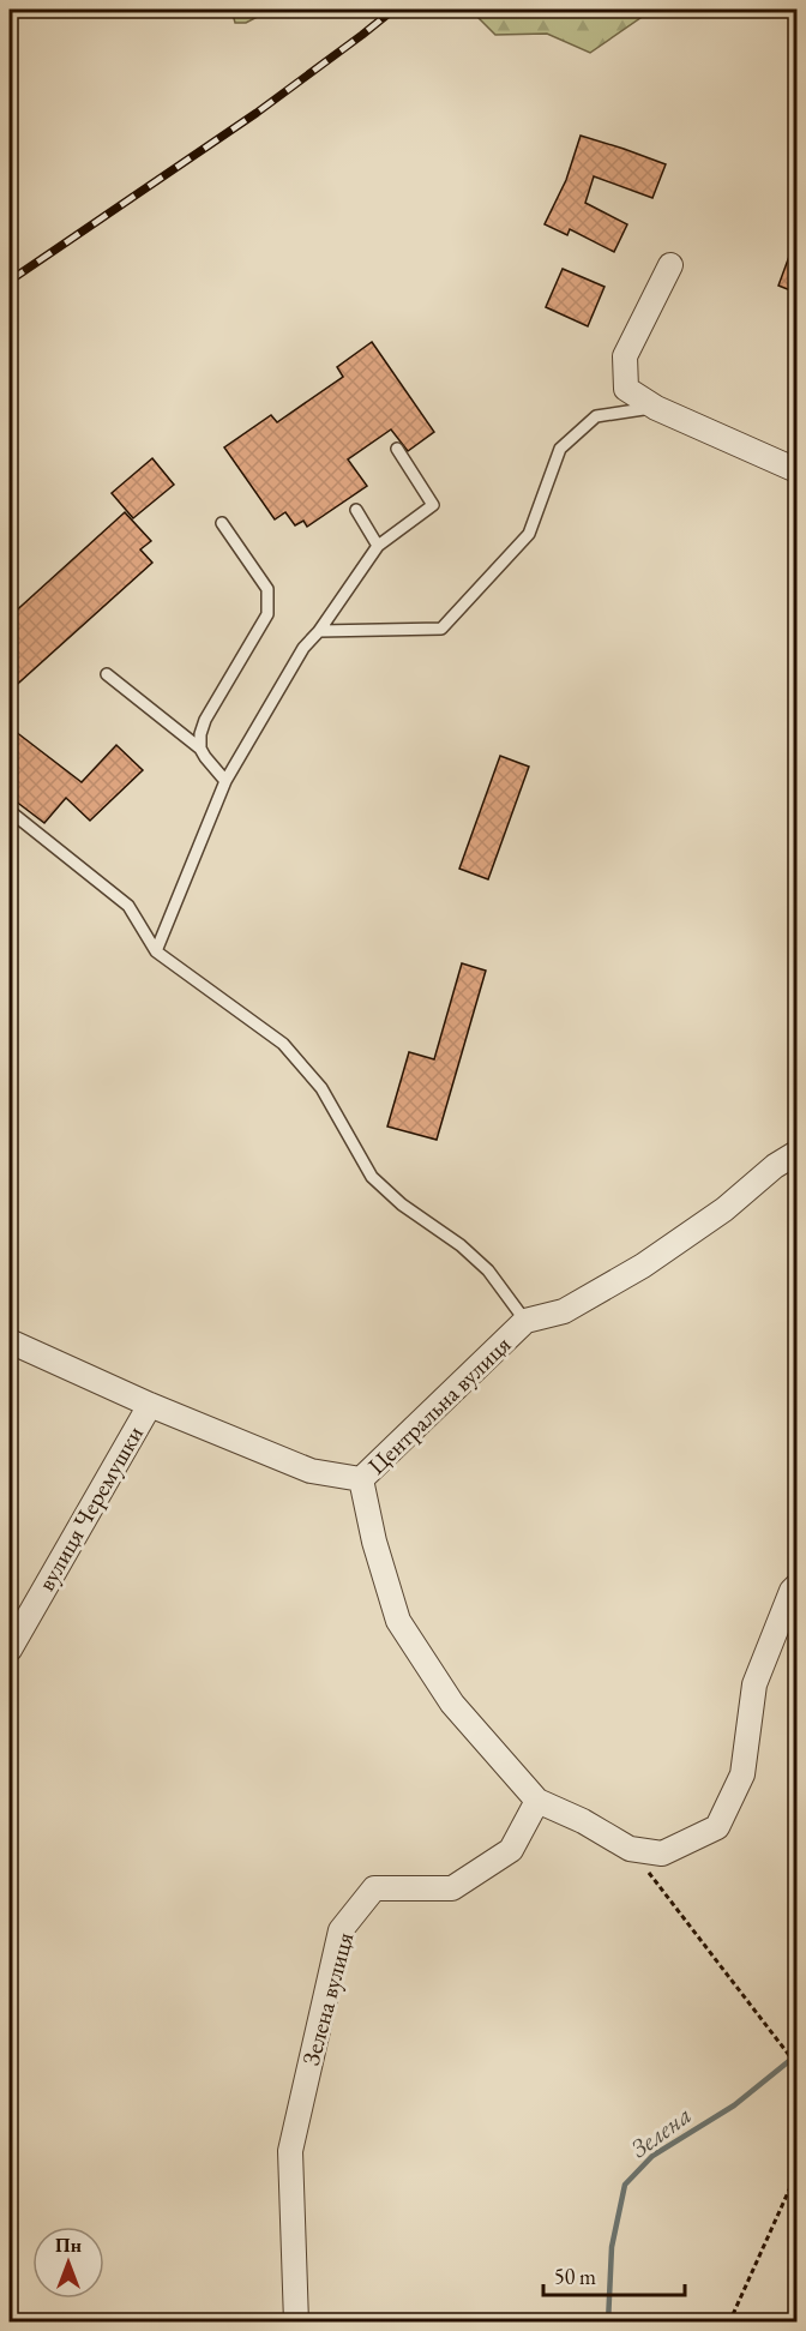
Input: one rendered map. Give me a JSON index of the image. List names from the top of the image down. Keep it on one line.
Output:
{"streets":{"street":["Центральна вулиця","вулиця Черемушки","Зелена вулиця"]},"crossings":[["Центральна вулиця","вулиця Черемушки"]],"water":["Зелена"],"scale_bar":"50 m","north":"top"}
